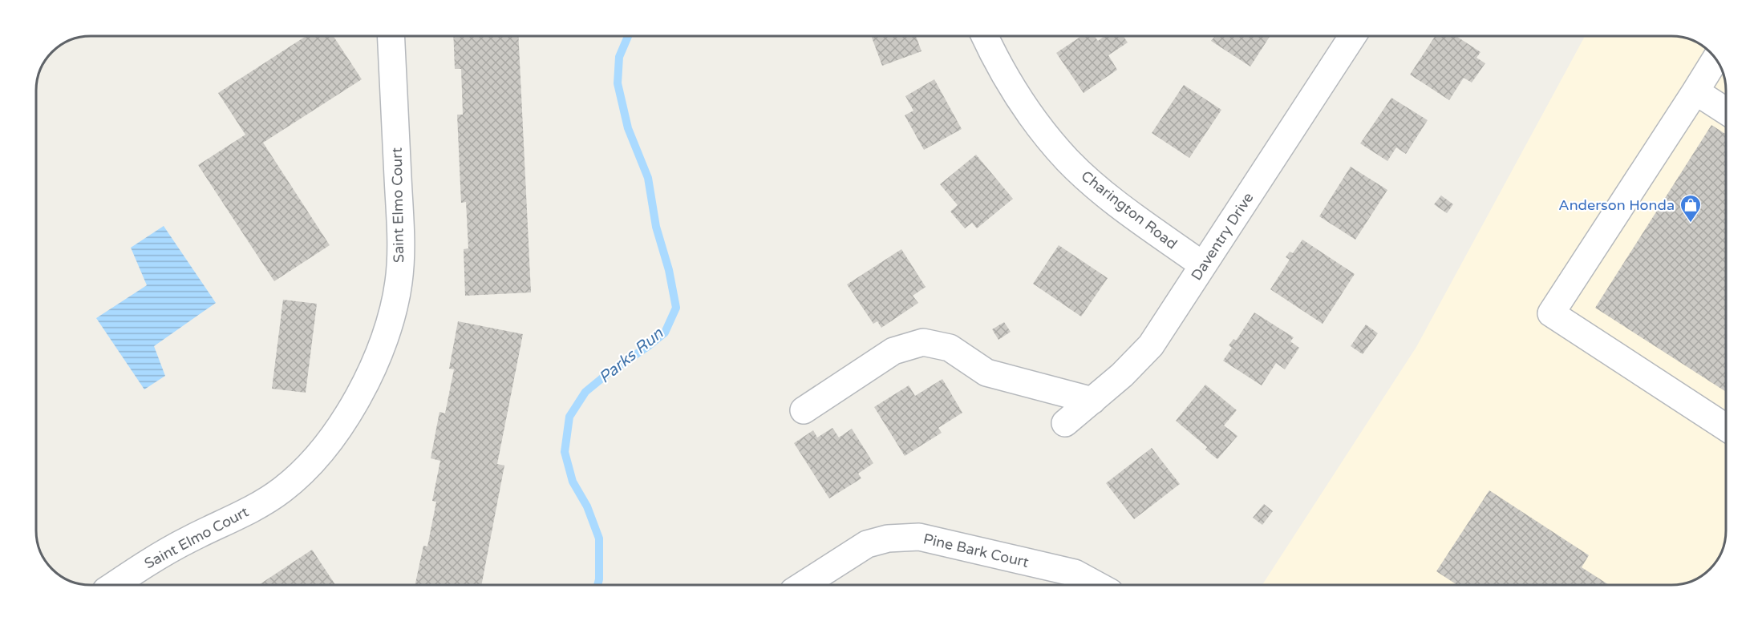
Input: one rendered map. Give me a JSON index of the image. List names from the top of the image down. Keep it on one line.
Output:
{"streets":{"street":["Saint Elmo Court","Charington Road","Daventry Drive","Pine Bark Court"]},"crossings":[["Charington Road","Daventry Drive"]],"water":["Parks Run"],"places":{"shop":["Anderson Honda"]}}
